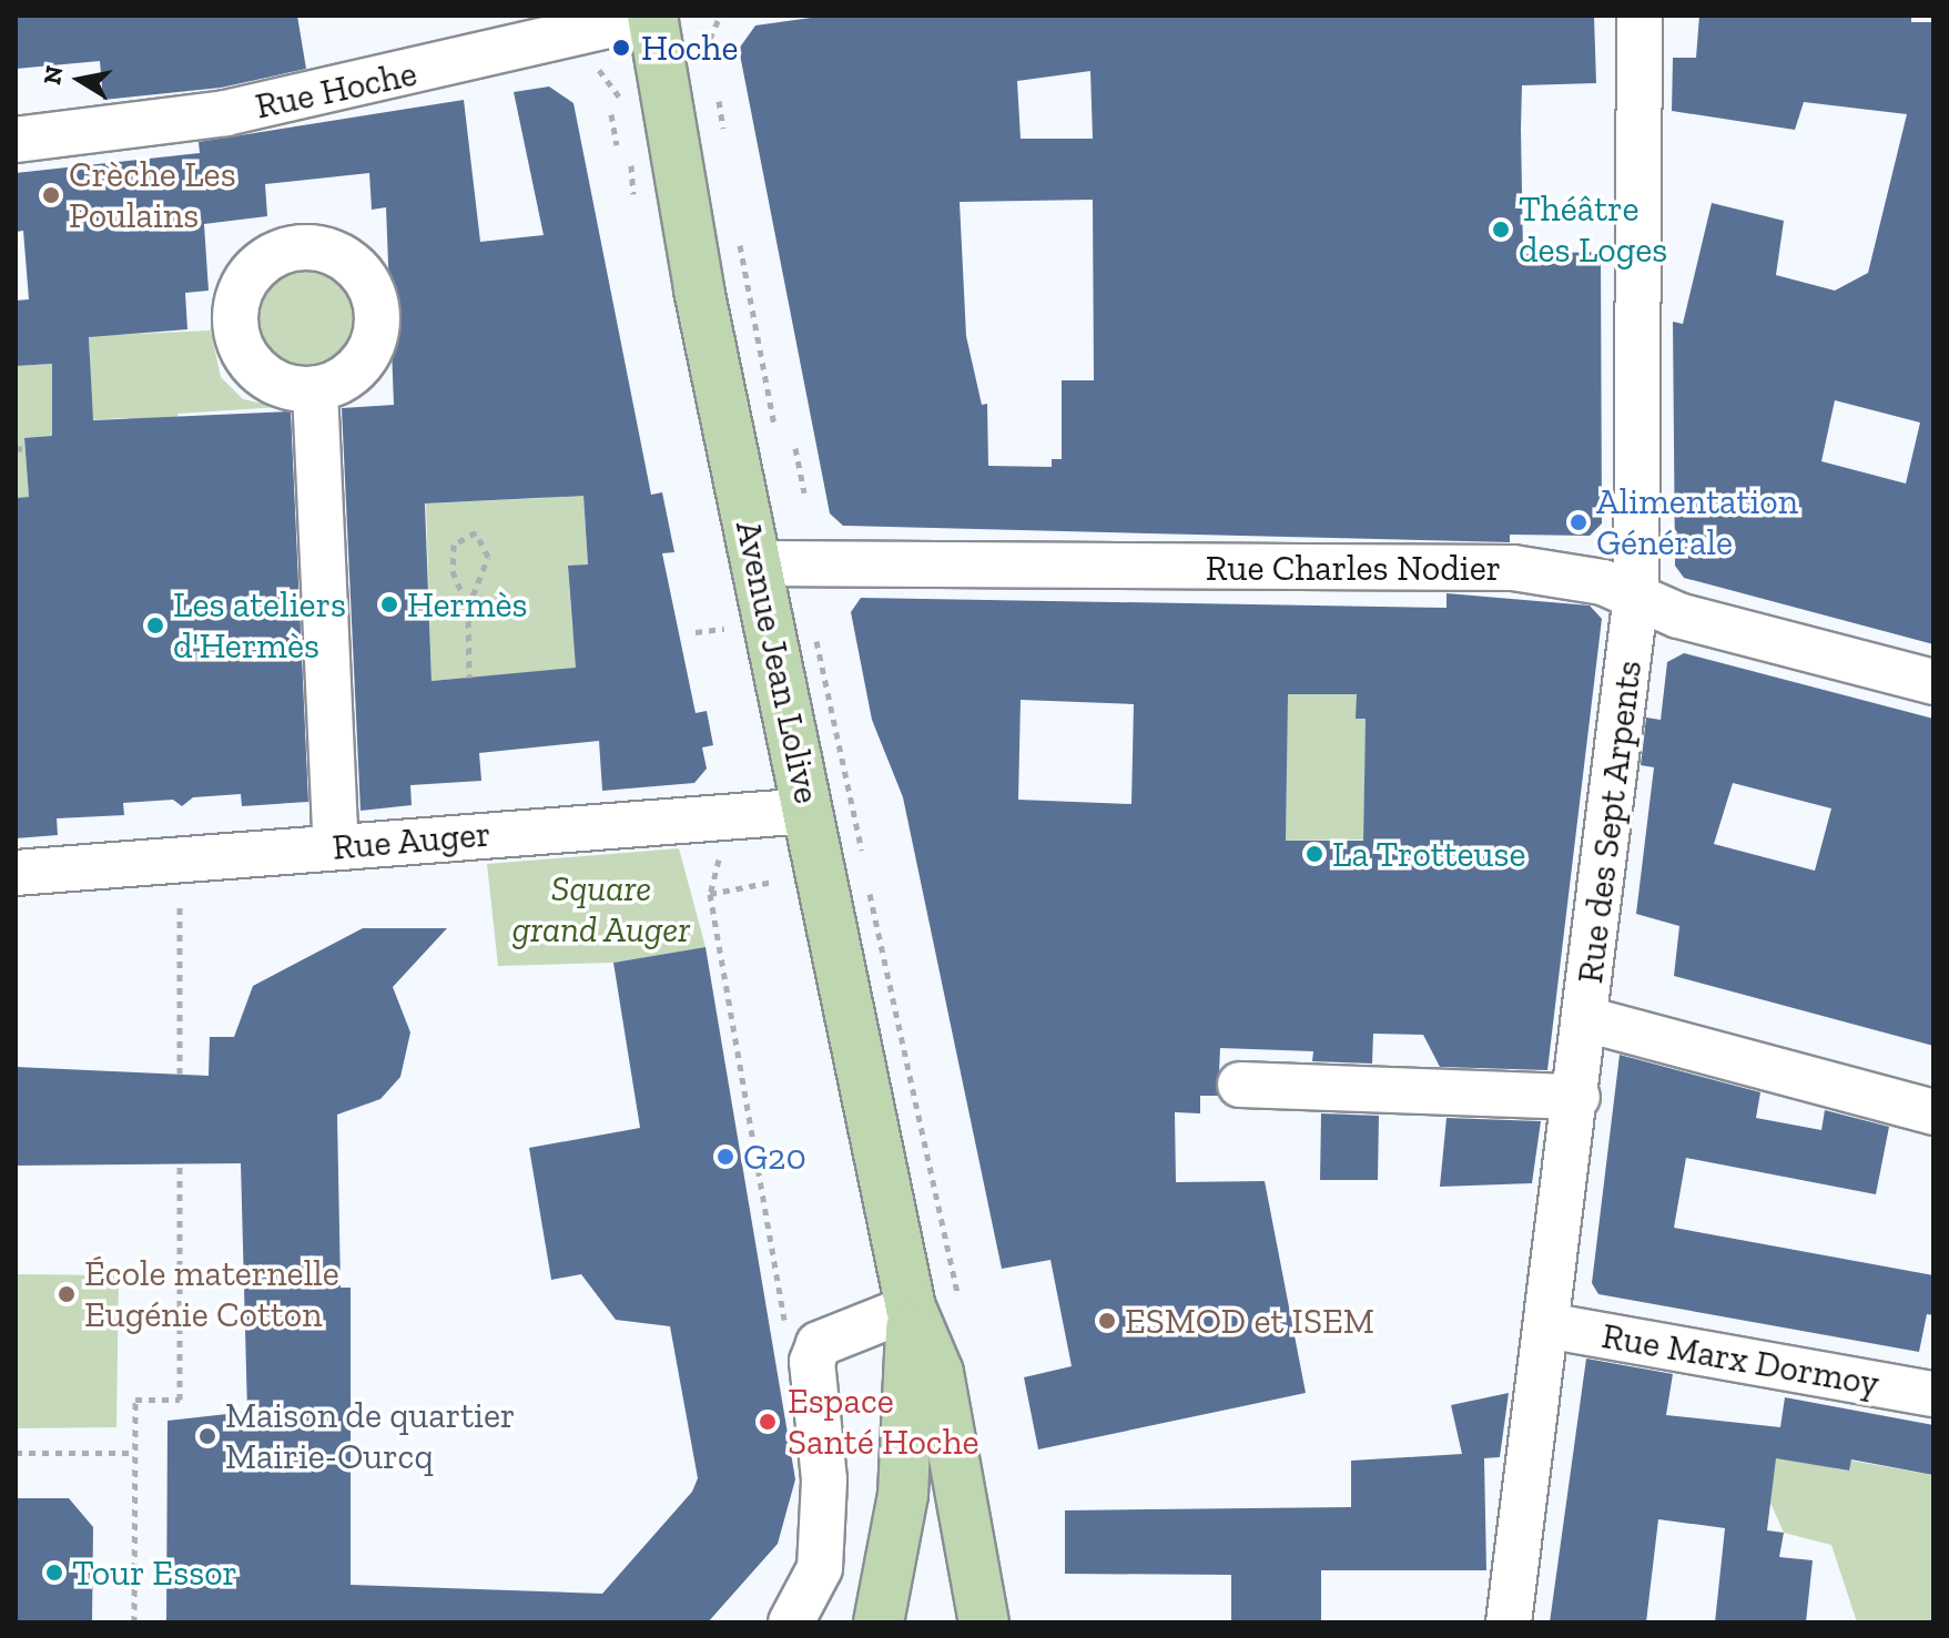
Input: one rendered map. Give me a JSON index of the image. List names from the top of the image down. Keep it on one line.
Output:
{"streets":{"main road":["Avenue Jean Lolive"],"street":["Rue Hoche","Rue Charles Nodier","Rue des Sept Arpents","Rue Auger","Rue Marx Dormoy"]},"crossings":[["Rue Hoche","Avenue Jean Lolive"],["Rue Charles Nodier","Avenue Jean Lolive"],["Rue Charles Nodier","Rue des Sept Arpents"],["Avenue Jean Lolive","Rue Auger"],["Rue des Sept Arpents","Rue Marx Dormoy"]],"parks":["Square grand Auger"],"places":["Hoche","Crèche Les Poulains","Théâtre des Loges","Alimentation Générale","Hermès","Les ateliers d'Hermès","La Trotteuse","G20","École maternelle Eugénie Cotton","ESMOD et ISEM","Espace Santé Hoche","Maison de quartier Mairie-Ourcq","Tour Essor"],"north":"left"}
